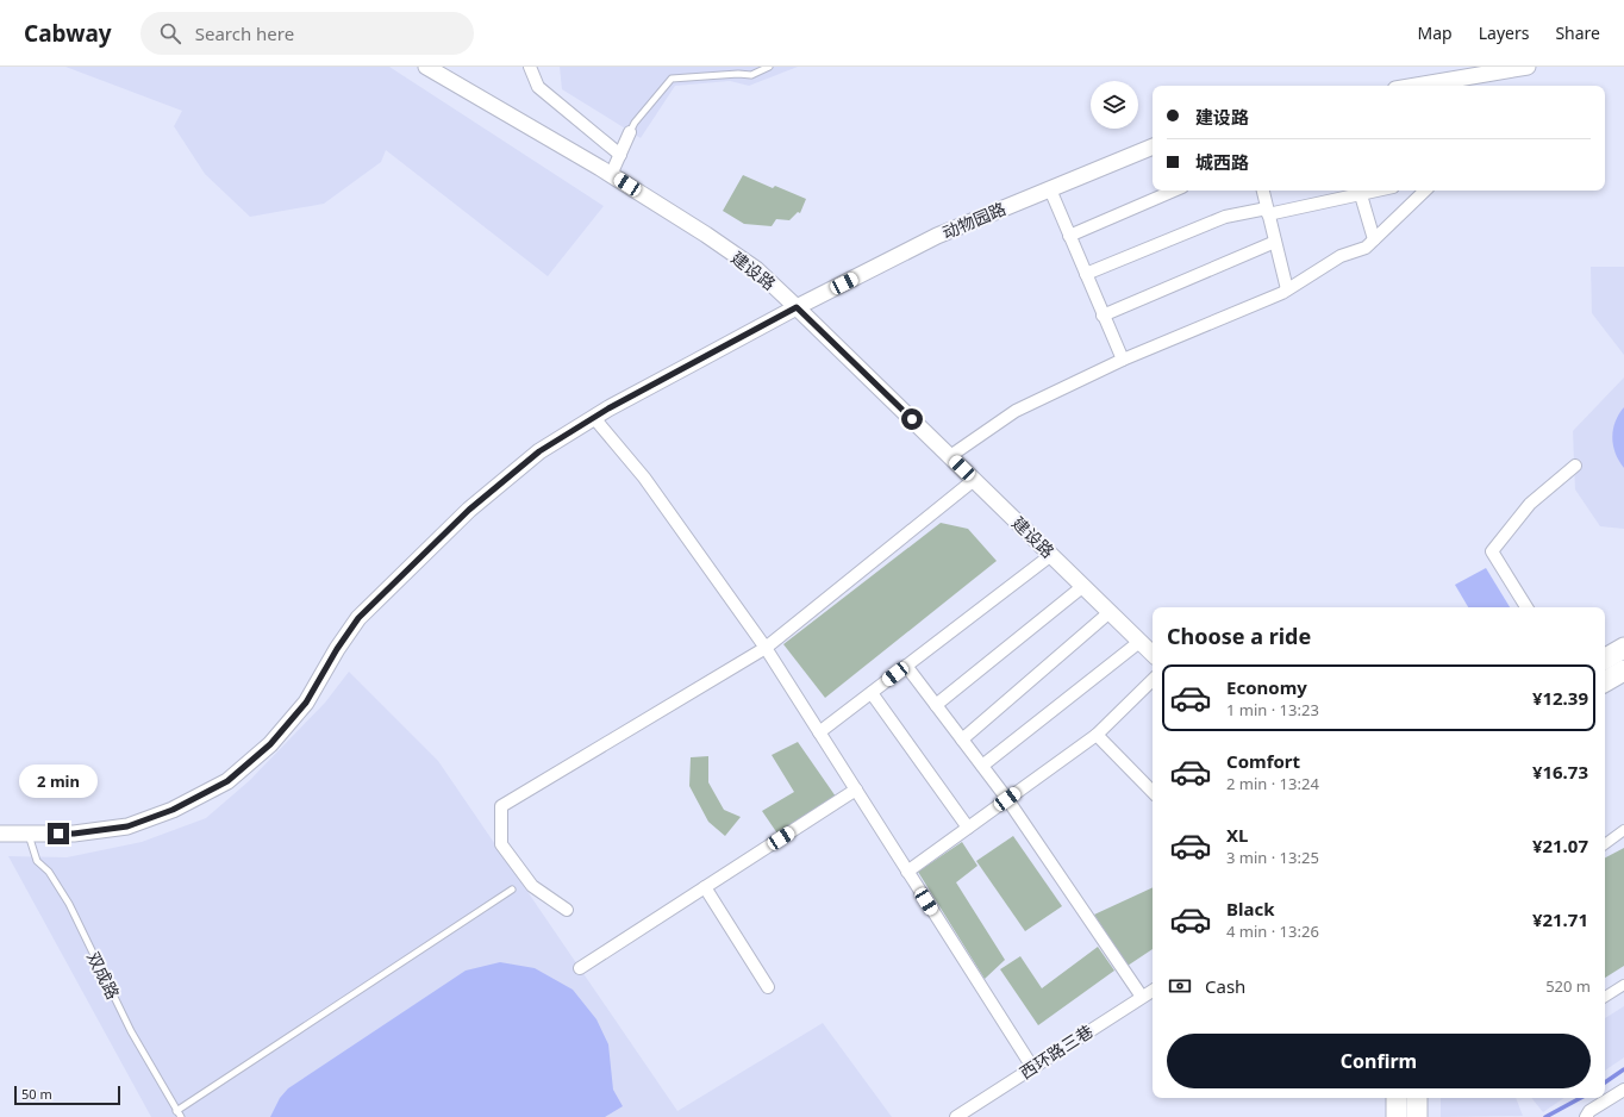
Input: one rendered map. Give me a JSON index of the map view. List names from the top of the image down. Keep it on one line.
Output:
{"streets":{"street":["动物园路","建设路","西环路三巷"],"lane":["双成路"]},"crossings":[["动物园路","建设路"],["动物园路","双成路"]],"scale_bar":"50 m","page":{"header":"Cabway","search":"Search here","nav":["Map","Layers","Share"],"banner":["建设路","城西路"],"heading":"Choose a ride","list":[{"name":"Economy","note":"1 min · 13:23","value":"¥12.39"},{"name":"Comfort","note":"2 min · 13:24","value":"¥16.73"},{"name":"XL","note":"3 min · 13:25","value":"¥21.07"},{"name":"Black","note":"4 min · 13:26","value":"¥21.71"}],"bubble":"2 min","pay":["Cash","520 m"],"buttons":"Confirm","scale":"50 m"}}
